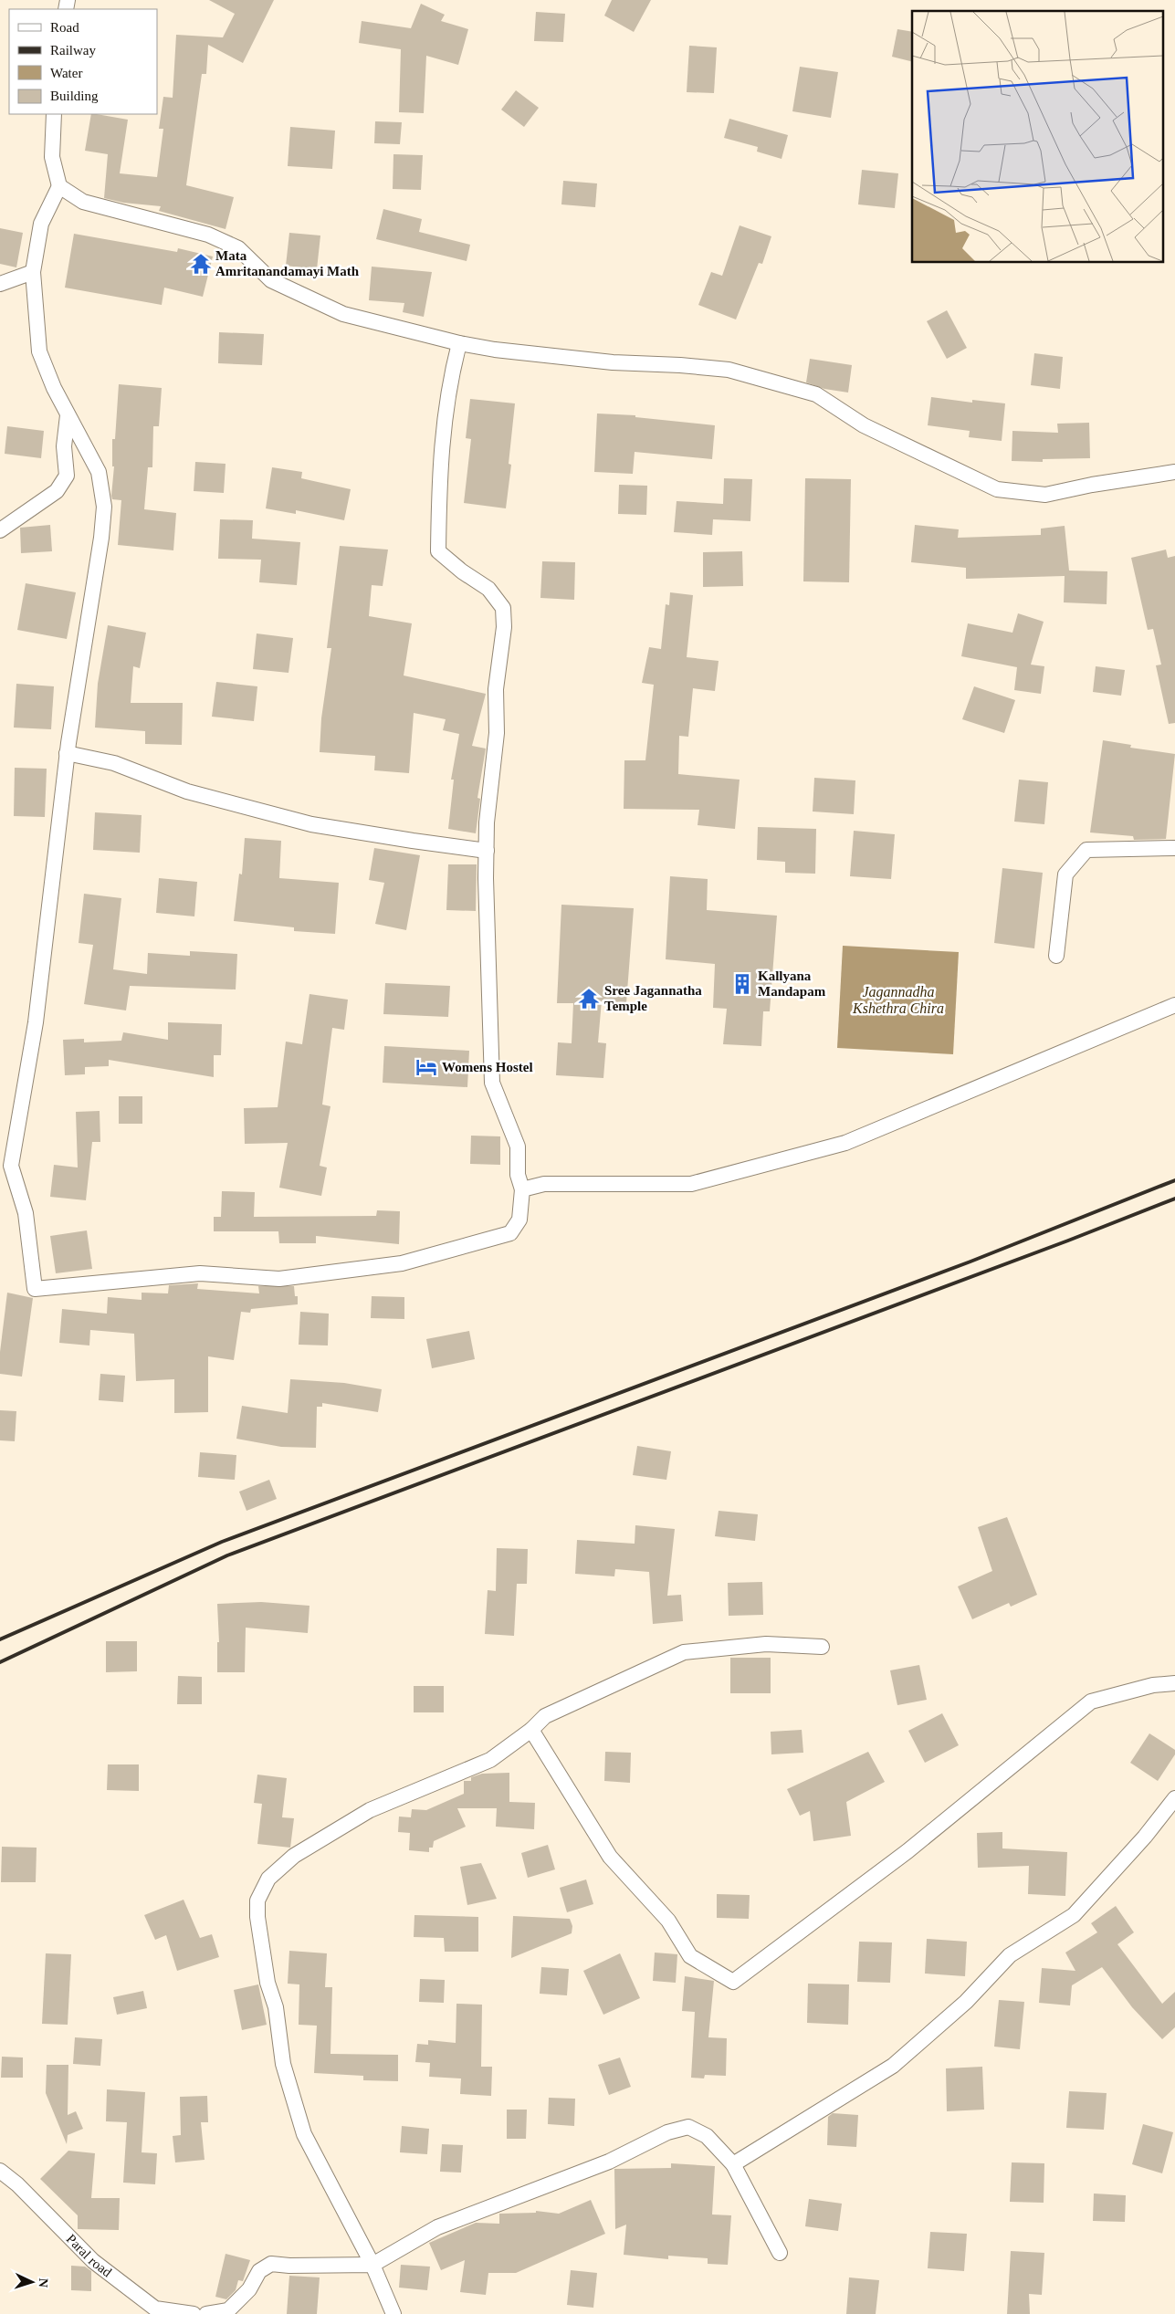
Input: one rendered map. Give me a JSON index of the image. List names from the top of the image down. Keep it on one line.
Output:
{"streets":{"street":["Paral road"]},"water":["Jagannadha Kshethra Chira"],"places":{"temple":["Mata Amritanandamayi Math","Sree Jagannatha Temple"],"building":["Kallyana Mandapam"],"hotel":["Womens Hostel"]},"legend":["Road","Railway","Water","Building"],"north":"right"}
